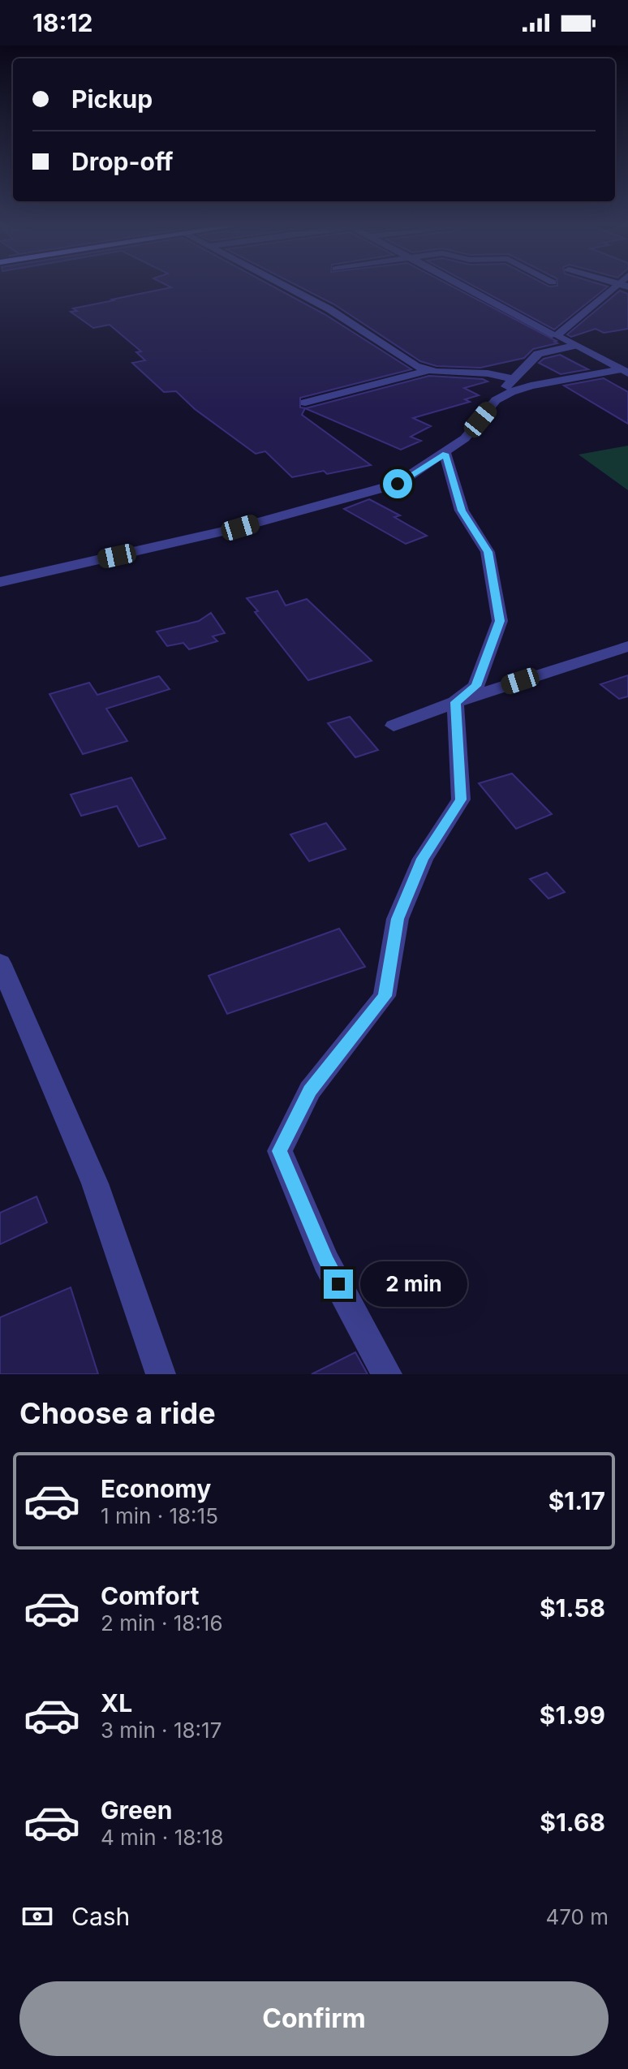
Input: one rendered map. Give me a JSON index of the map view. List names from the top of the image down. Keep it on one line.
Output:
{"page":{"status":"18:12","banner":["Pickup","Drop-off"],"bubble":"2 min","heading":"Choose a ride","list":[{"name":"Economy","note":"1 min · 18:15","value":"$1.17"},{"name":"Comfort","note":"2 min · 18:16","value":"$1.58"},{"name":"XL","note":"3 min · 18:17","value":"$1.99"},{"name":"Green","note":"4 min · 18:18","value":"$1.68"}],"pay":["Cash","470 m"],"buttons":"Confirm"}}
